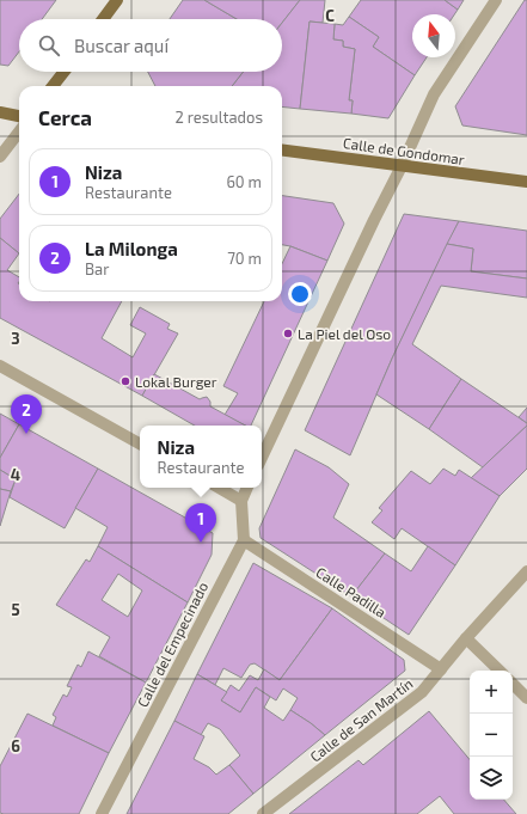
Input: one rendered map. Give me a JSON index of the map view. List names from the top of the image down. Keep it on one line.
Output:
{"streets":{"main road":["Calle de Gondomar"],"street":["Calle Padilla","Calle del Empecinado","Calle de San Martín"]},"crossings":[["Calle Padilla","Calle del Empecinado"],["Calle Padilla","Calle de San Martín"]],"places":["La Piel del Oso","Lokal Burger"],"north":"top","page":{"search":"Buscar aquí","heading":["Cerca","2 resultados"],"list":[{"mark":"1","name":"Niza","note":"Restaurante","value":"60 m"},{"mark":"2","name":"La Milonga","note":"Bar","value":"70 m"}],"pins":["2","1"],"popup":["Niza","Restaurante"],"map_buttons":["+","−"]},"grid":{"columns":["C"],"rows":["3","4","5","6"]}}
